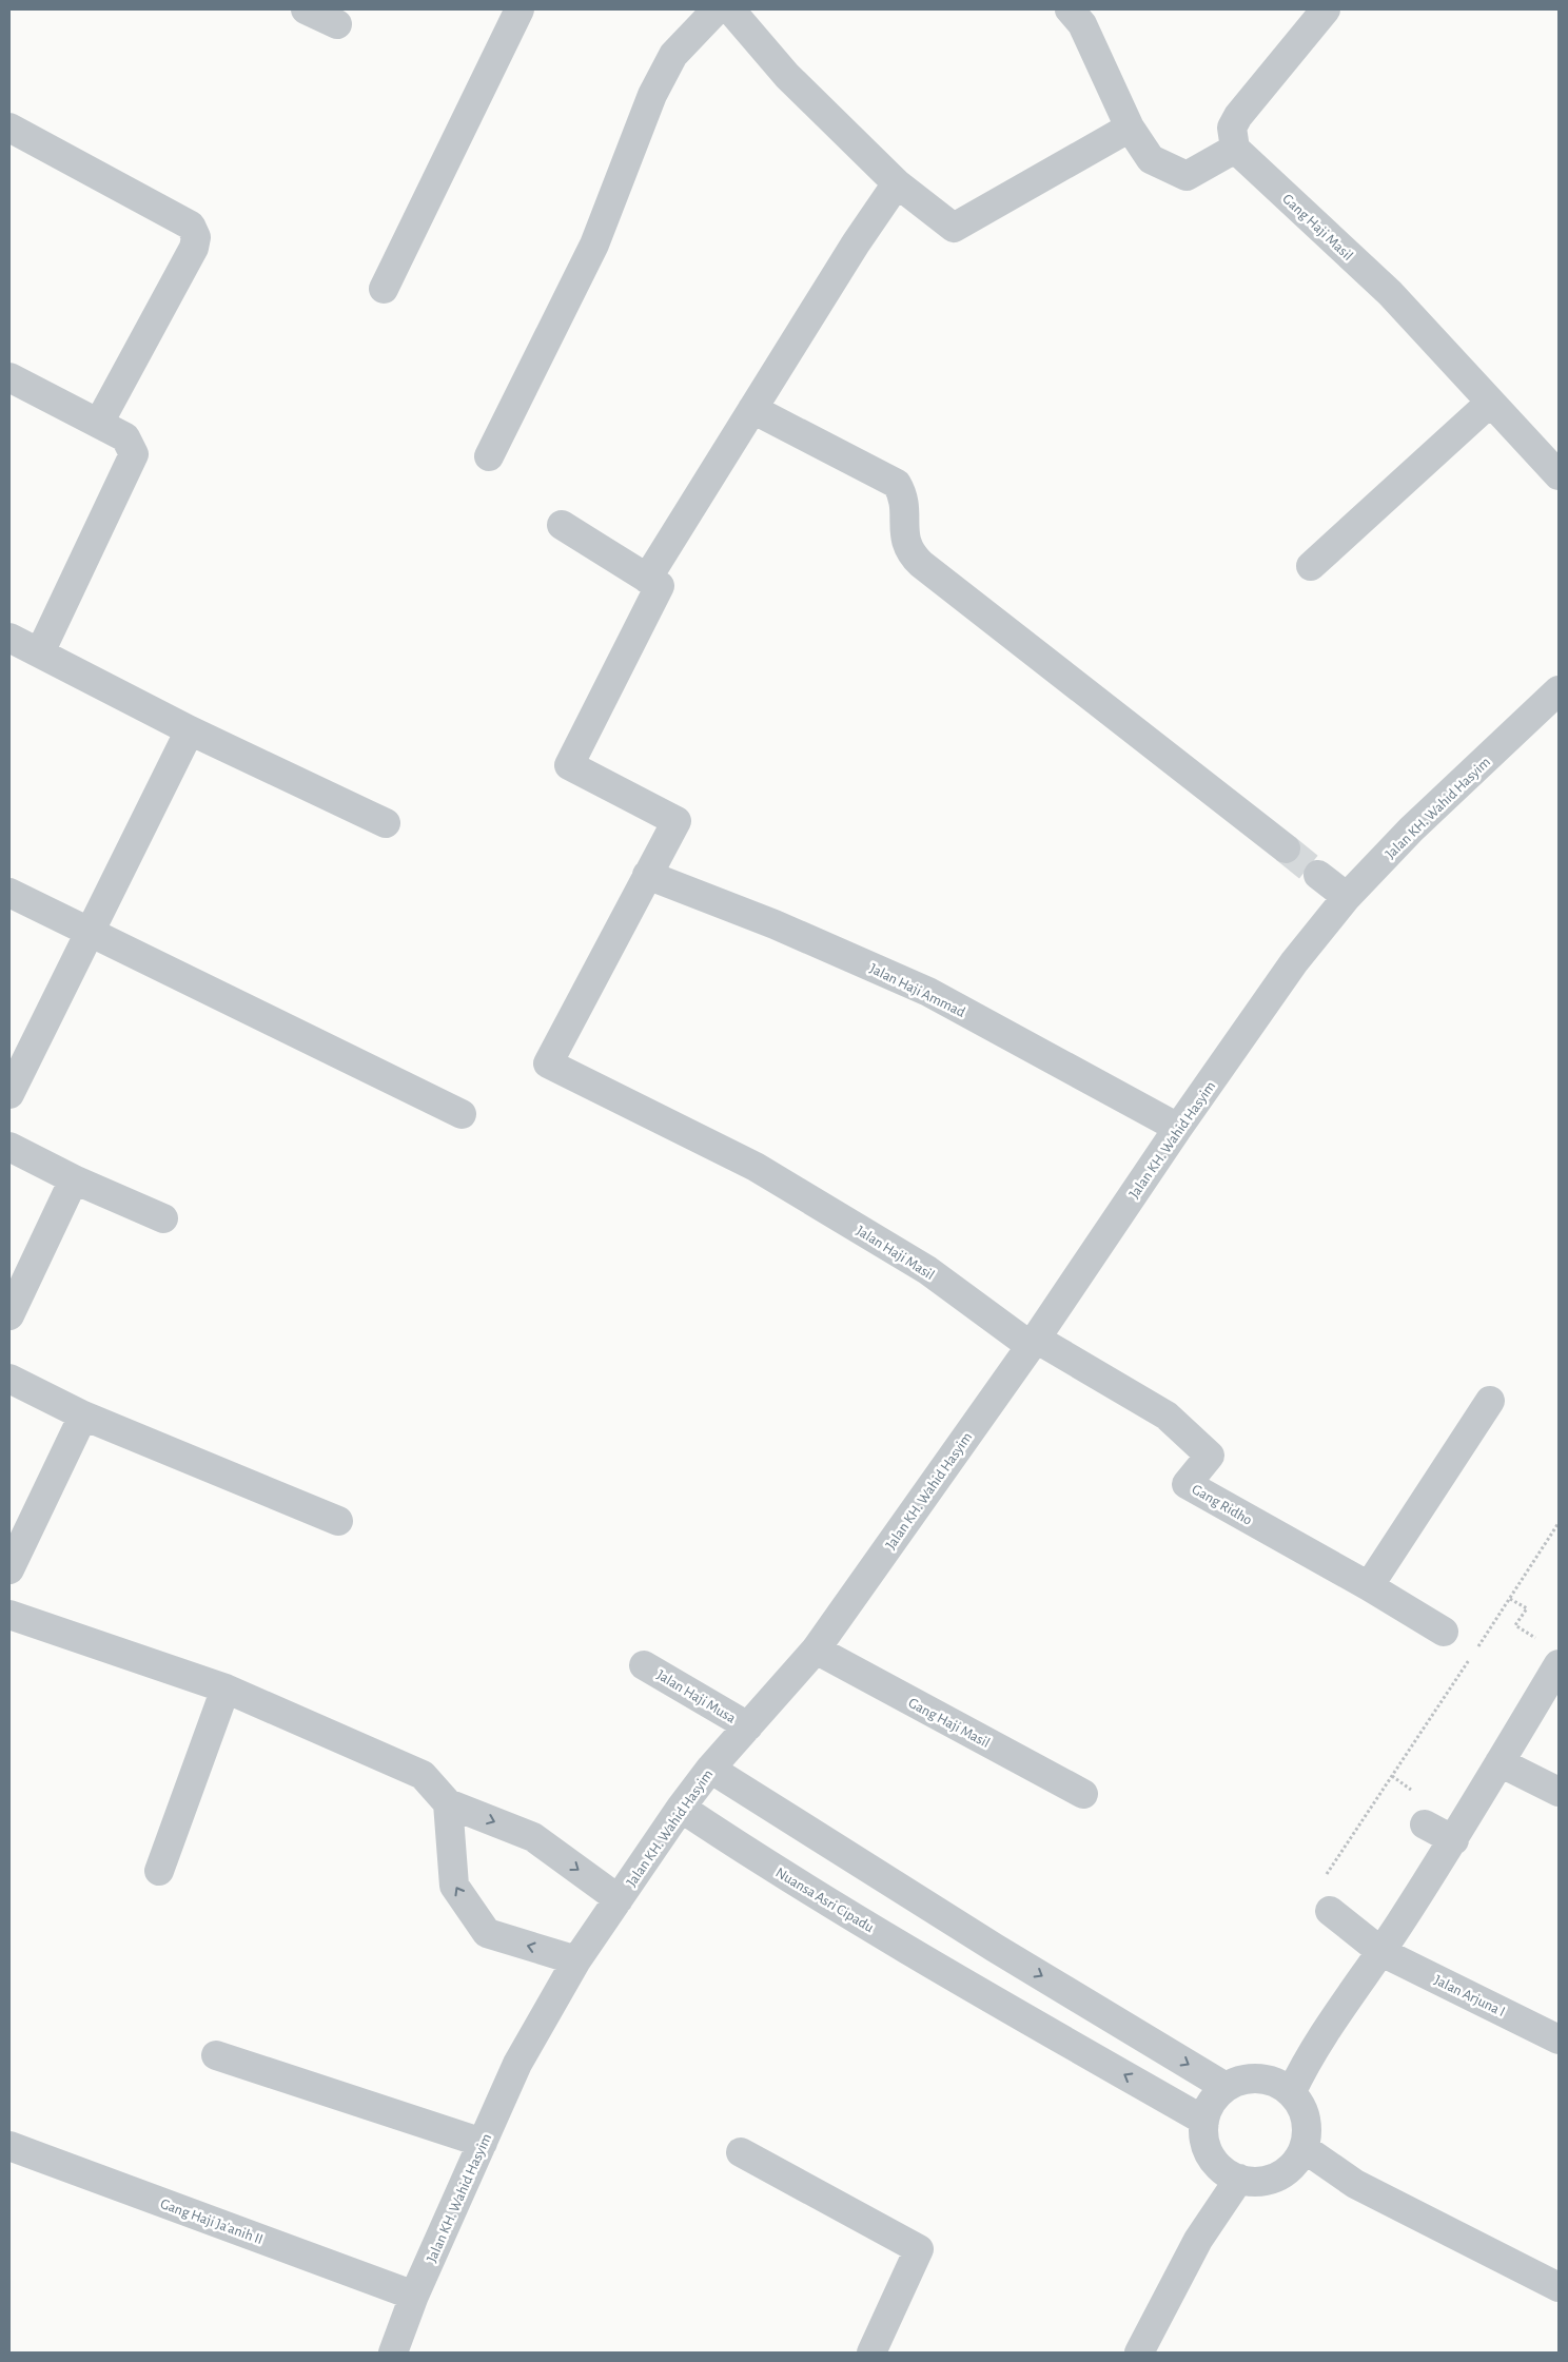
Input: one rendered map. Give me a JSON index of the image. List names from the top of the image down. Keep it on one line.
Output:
{"streets":{"street":["Gang Haji Masil","Jalan KH. Wahid Hasyim","Jalan Haji Ammad","Jalan Haji Masil","Gang Ridho","Jalan Haji Musa","Nuansa Asri Cipadu","Jalan Arjuna I","Gang Haji Ja'anih II"]},"crossings":[["Gang Haji Masil","Jalan KH. Wahid Hasyim"],["Jalan KH. Wahid Hasyim","Jalan Haji Ammad"],["Jalan KH. Wahid Hasyim","Jalan Haji Masil"],["Jalan KH. Wahid Hasyim","Gang Ridho"],["Jalan KH. Wahid Hasyim","Jalan Haji Musa"],["Jalan KH. Wahid Hasyim","Nuansa Asri Cipadu"],["Jalan KH. Wahid Hasyim","Gang Haji Ja'anih II"],["Jalan Haji Ammad","Jalan Haji Masil"],["Jalan Haji Masil","Gang Ridho"]]}
